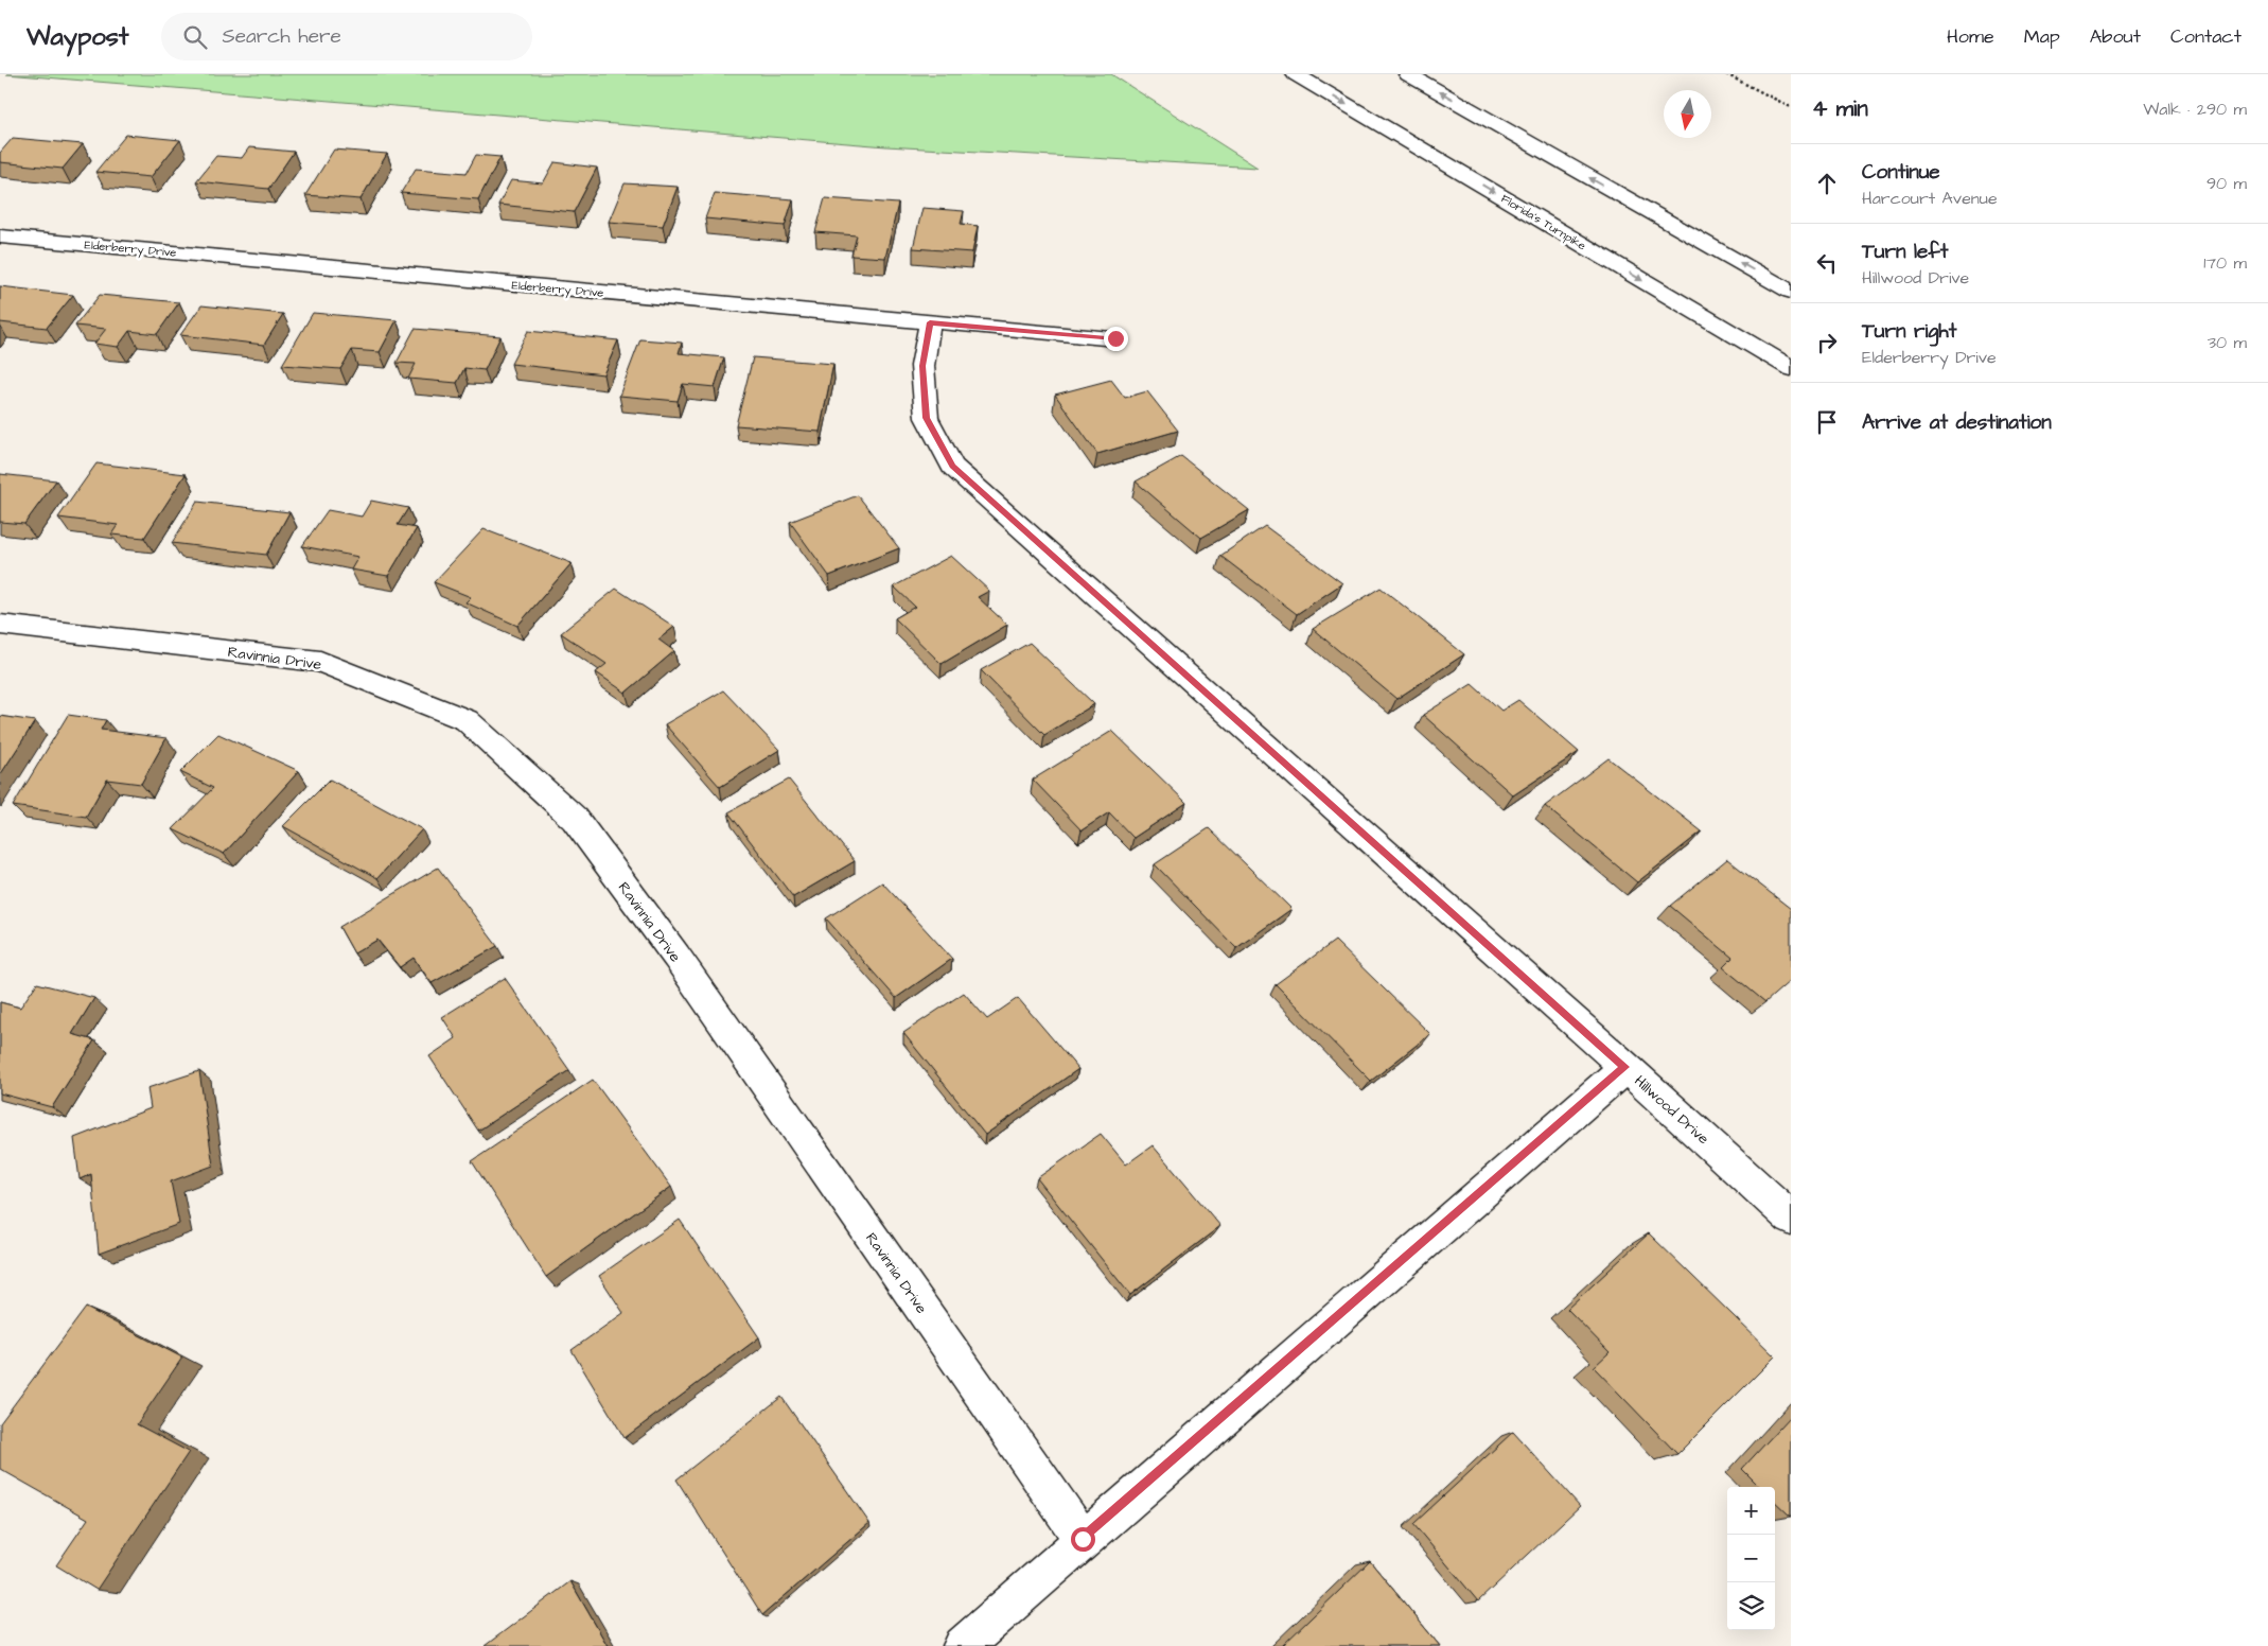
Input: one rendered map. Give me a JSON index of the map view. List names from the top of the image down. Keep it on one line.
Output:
{"streets":{"main road":["Florida's Turnpike","Elderberry Drive","Ravinnia Drive","Hillwood Drive"]},"crossings":[["Elderberry Drive","Hillwood Drive"]],"north":"bottom","page":{"header":"Waypost","search":"Search here","nav":["Home","Map","About","Contact"],"heading":["4 min","Walk · 290 m"],"list":[["Continue","Harcourt Avenue","90 m"],["Turn left","Hillwood Drive","170 m"],["Turn right","Elderberry Drive","30 m"],"Arrive at destination"],"map_buttons":["+","−"]}}
